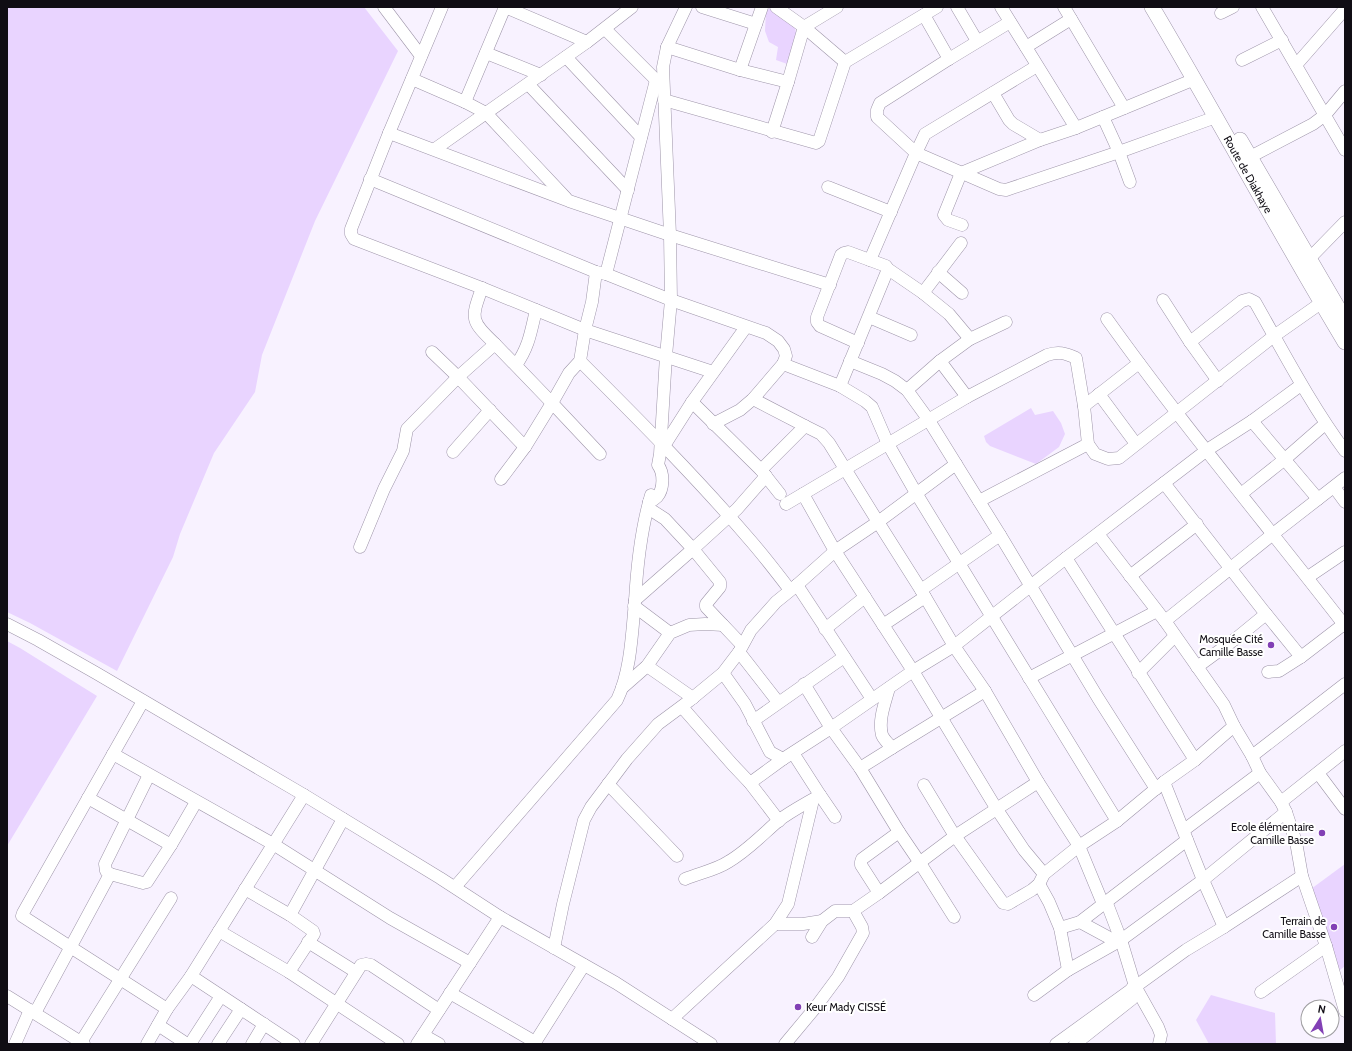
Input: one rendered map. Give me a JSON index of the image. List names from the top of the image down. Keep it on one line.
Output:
{"streets":{"main road":["Route de Diakhaye"]},"places":["Mosquée Cité Camille Basse","Ecole élémentaire Camille Basse","Terrain de Camille Basse","Keur Mady CISSÉ"],"north":"top"}
